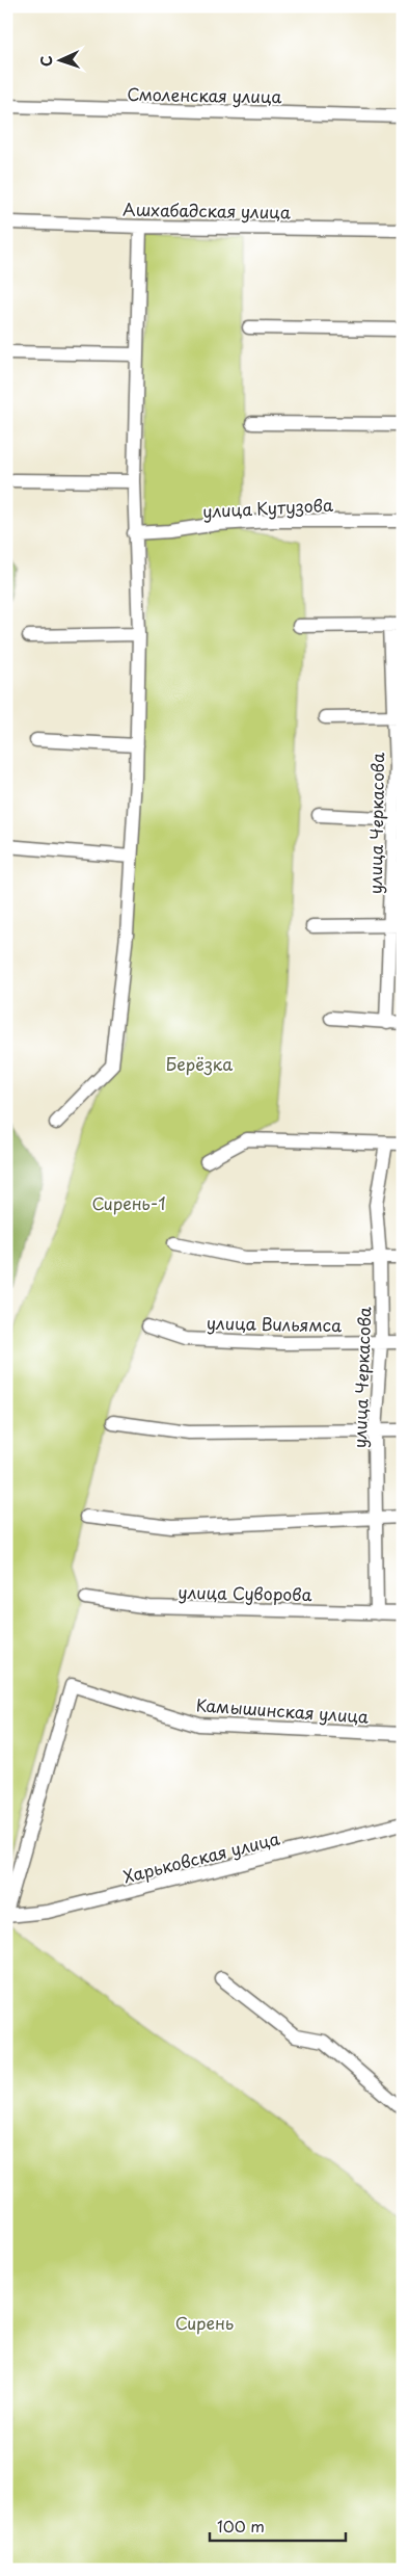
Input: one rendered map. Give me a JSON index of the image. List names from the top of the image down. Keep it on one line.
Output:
{"streets":{"street":["Смоленская улица","Ашхабадская улица","улица Кутузова","улица Черкасова","улица Вильямса","улица Суворова","Камышинская улица","Харьковская улица"]},"crossings":[["улица Черкасова","улица Вильямса"],["улица Черкасова","улица Суворова"]],"parks":["Берёзка","Сирень-1","Сирень"],"scale_bar":"100 m","north":"left"}
